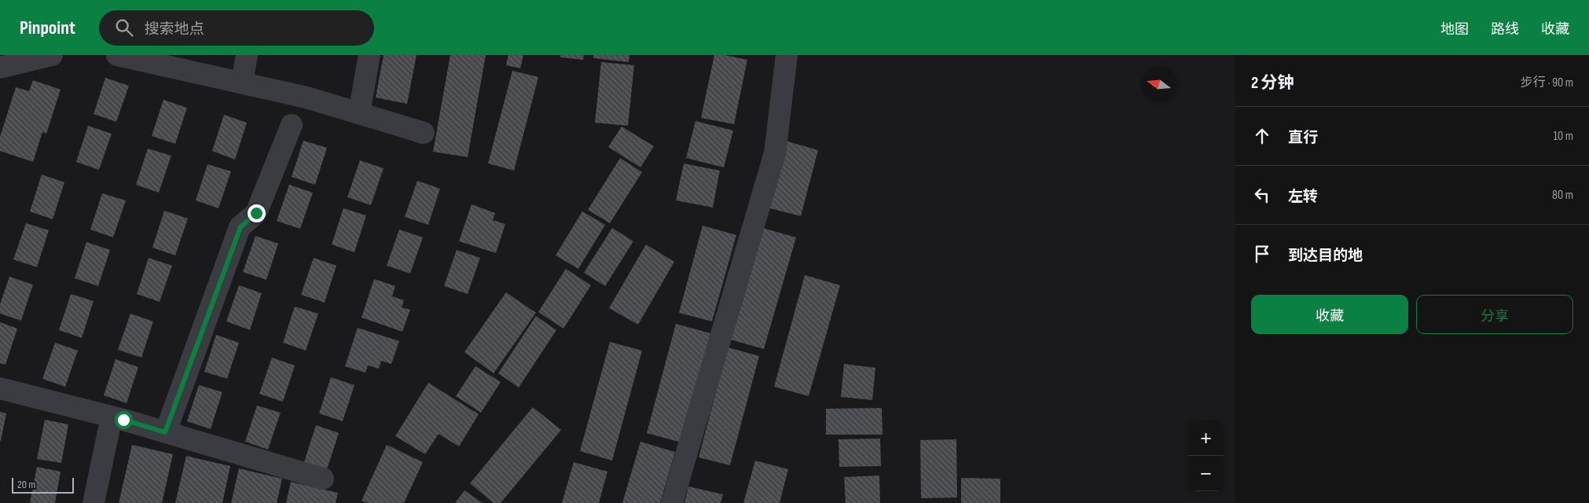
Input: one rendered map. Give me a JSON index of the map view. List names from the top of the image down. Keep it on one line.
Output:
{"scale_bar":"20 m","north":"left","page":{"header":"Pinpoint","search":"搜索地点","nav":["地图","路线","收藏"],"heading":["2 分钟","步行 · 90 m"],"list":[["直行","10 m"],["左转","80 m"],"到达目的地"],"buttons":["收藏","分享"],"map_buttons":["+","−"],"scale":"20 m"}}
